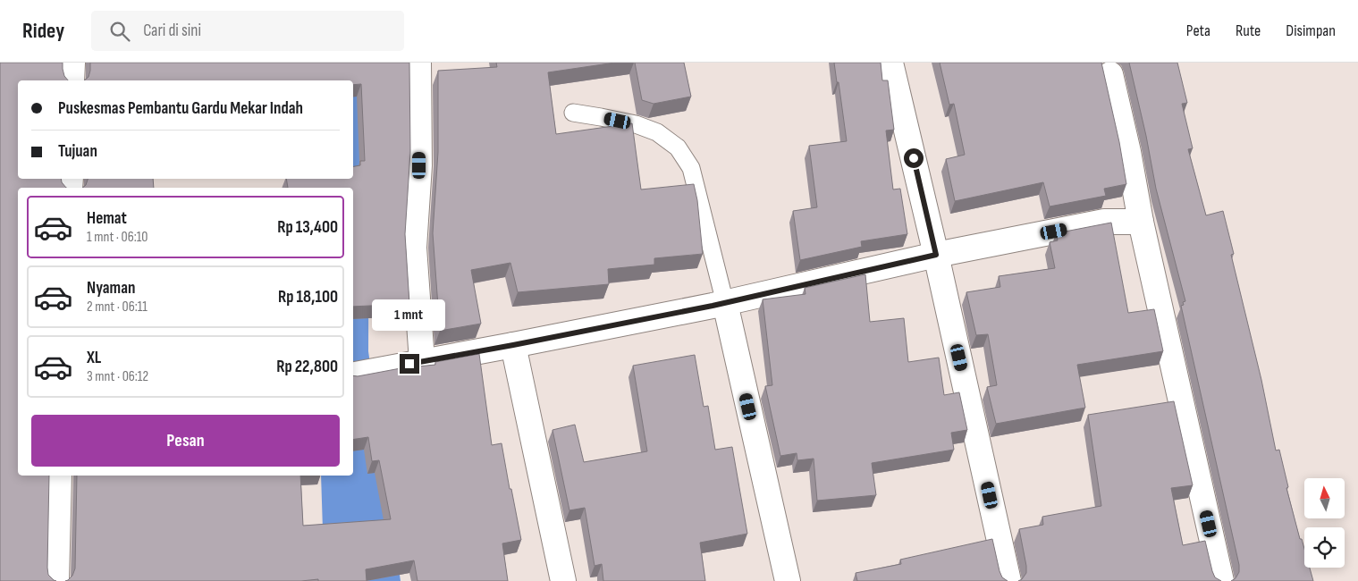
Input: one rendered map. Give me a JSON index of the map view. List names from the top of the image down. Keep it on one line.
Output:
{"north":"top","page":{"header":"Ridey","search":"Cari di sini","nav":["Peta","Rute","Disimpan"],"banner":["Puskesmas Pembantu Gardu Mekar Indah","Tujuan"],"list":[{"name":"Hemat","note":"1 mnt · 06:10","value":"Rp 13,400"},{"name":"Nyaman","note":"2 mnt · 06:11","value":"Rp 18,100"},{"name":"XL","note":"3 mnt · 06:12","value":"Rp 22,800"}],"bubble":"1 mnt","buttons":"Pesan"}}
